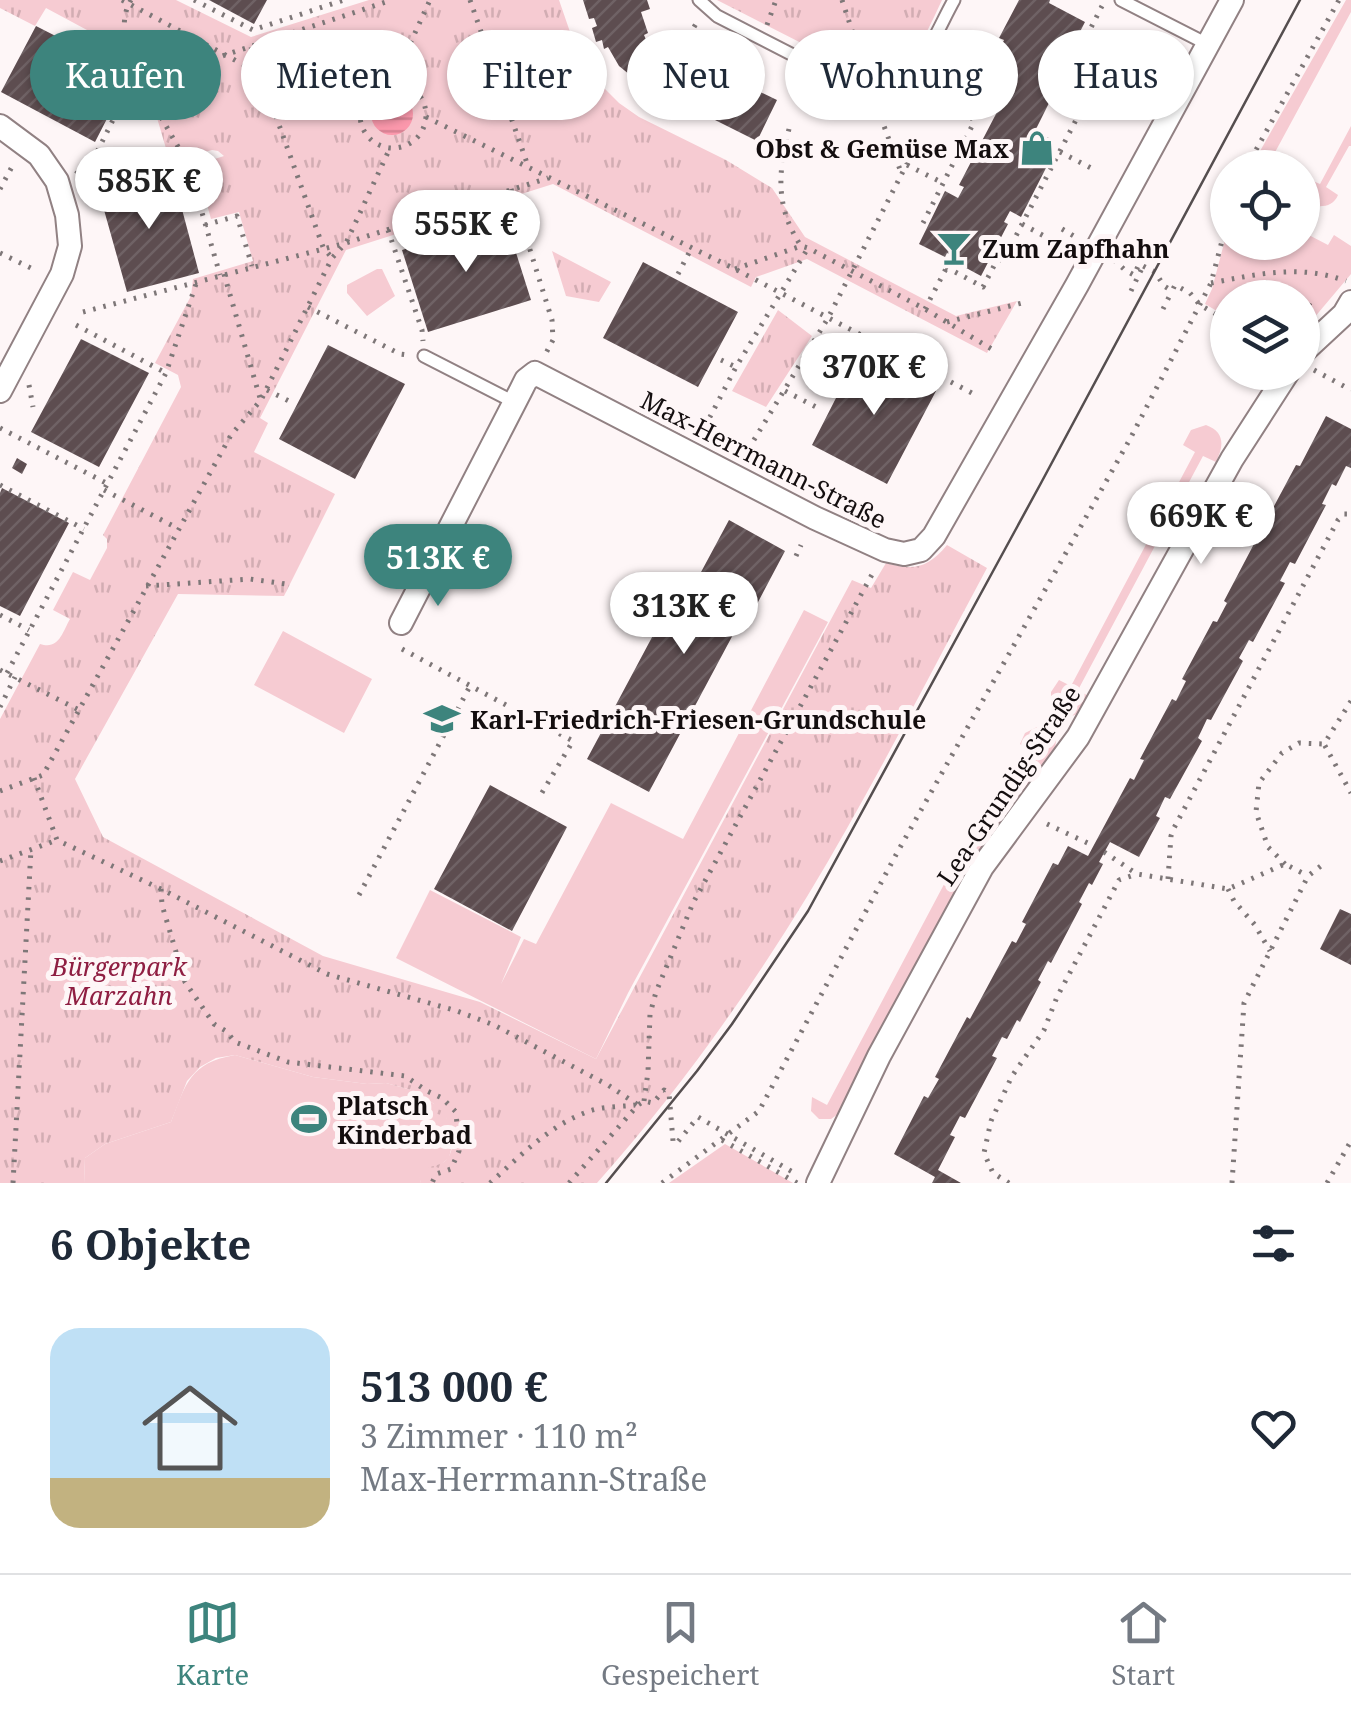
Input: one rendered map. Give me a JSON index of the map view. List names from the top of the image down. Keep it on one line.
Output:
{"streets":{"street":["Max-Herrmann-Straße","Lea-Grundig-Straße"]},"parks":["Bürgerpark Marzahn"],"places":{"shop":["Obst & Gemüse Max"],"bar":["Zum Zapfhahn"],"school or university":["Karl-Friedrich-Friesen-Grundschule"],"sports":["Platsch Kinderbad"]},"page":{"chip":["Kaufen","Mieten","Filter","Neu","Wohnung","Haus"],"price":["585K €","555K €","370K €","669K €","513K €","313K €"],"heading":"6 Objekte","list":[{"name":"513 000 €","note":"3 Zimmer · 110 m² · Max-Herrmann-Straße"}],"tabs":["Karte","Gespeichert","Start"]}}
